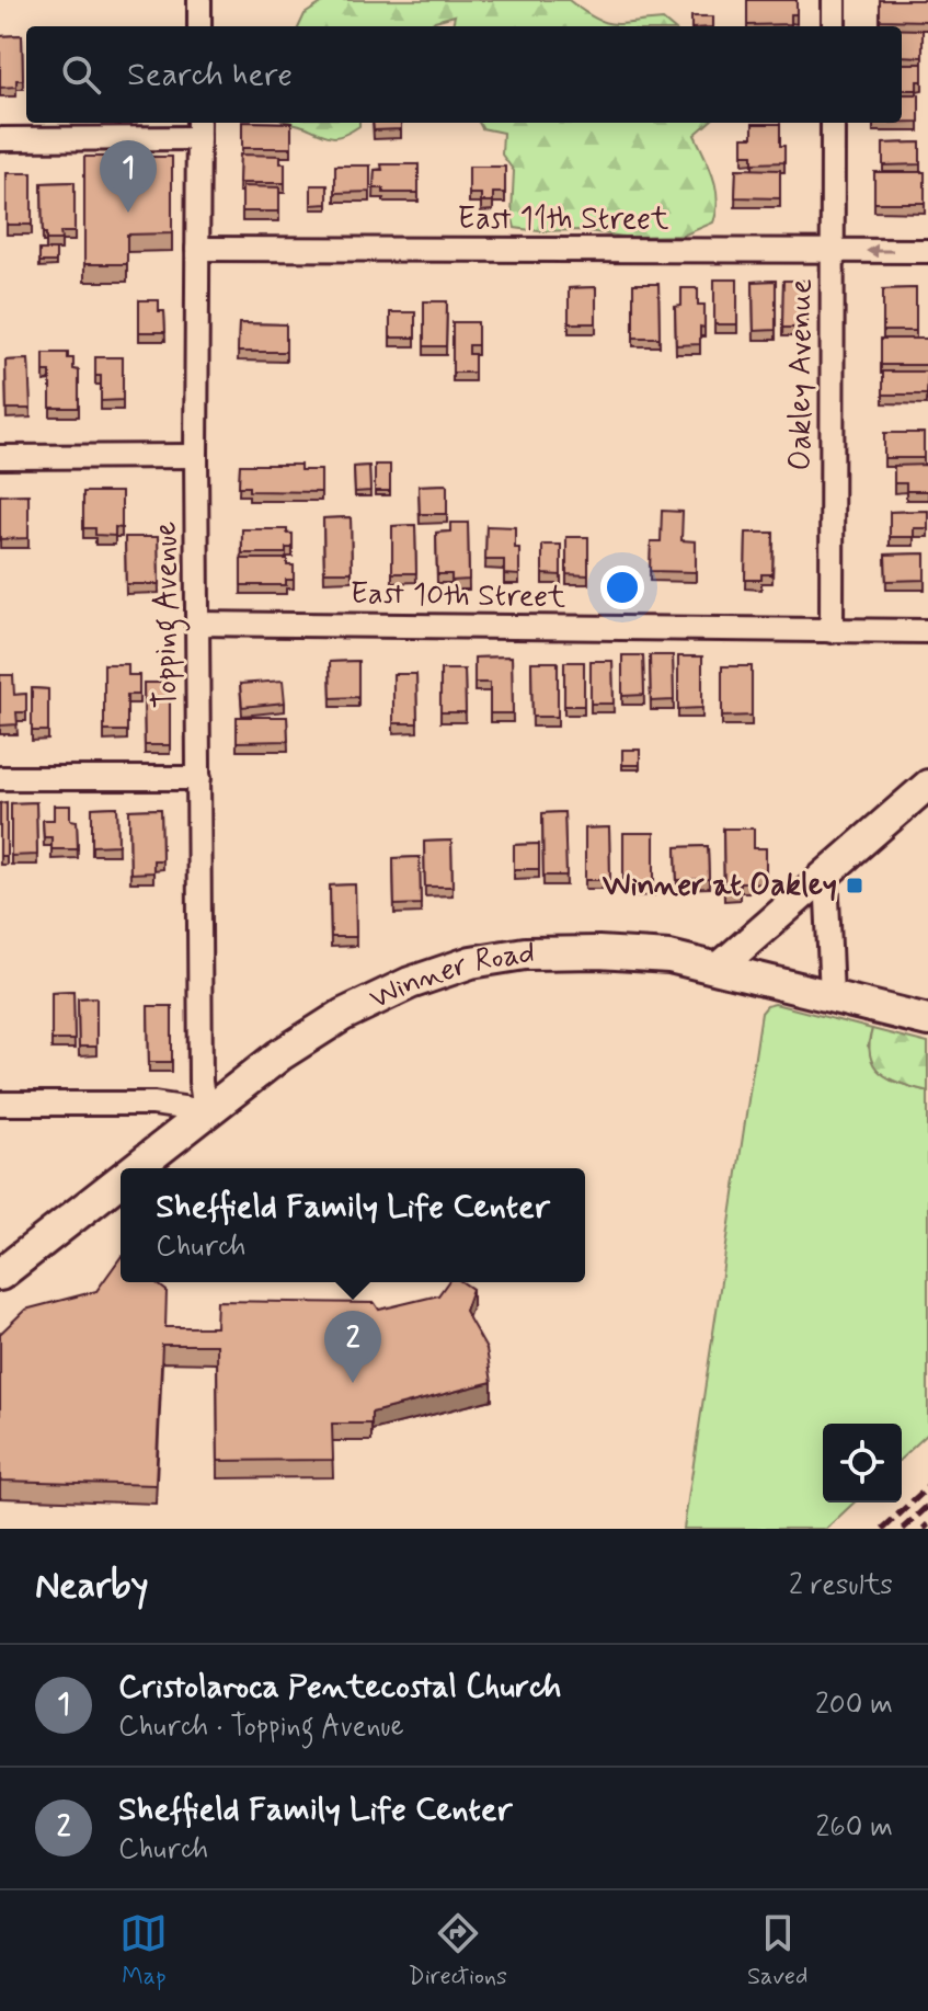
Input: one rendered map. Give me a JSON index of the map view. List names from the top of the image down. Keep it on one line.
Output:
{"streets":{"main road":["Winner Road"],"street":["East 11th Street","Oakley Avenue","East 10th Street","Topping Avenue"]},"crossings":[["East 11th Street","Oakley Avenue"],["East 11th Street","Topping Avenue"],["Oakley Avenue","East 10th Street"],["East 10th Street","Topping Avenue"],["Topping Avenue","Winner Road"]],"places":{"transit":["Winner at Oakley"]},"page":{"search":"Search here","pins":["1","2"],"popup":["Sheffield Family Life Center","Church"],"heading":["Nearby","2 results"],"list":[{"mark":"1","name":"Cristolaroca Pentecostal Church","note":"Church · Topping Avenue","value":"200 m"},{"mark":"2","name":"Sheffield Family Life Center","note":"Church","value":"260 m"}],"nav":["Map","Directions","Saved"]}}
